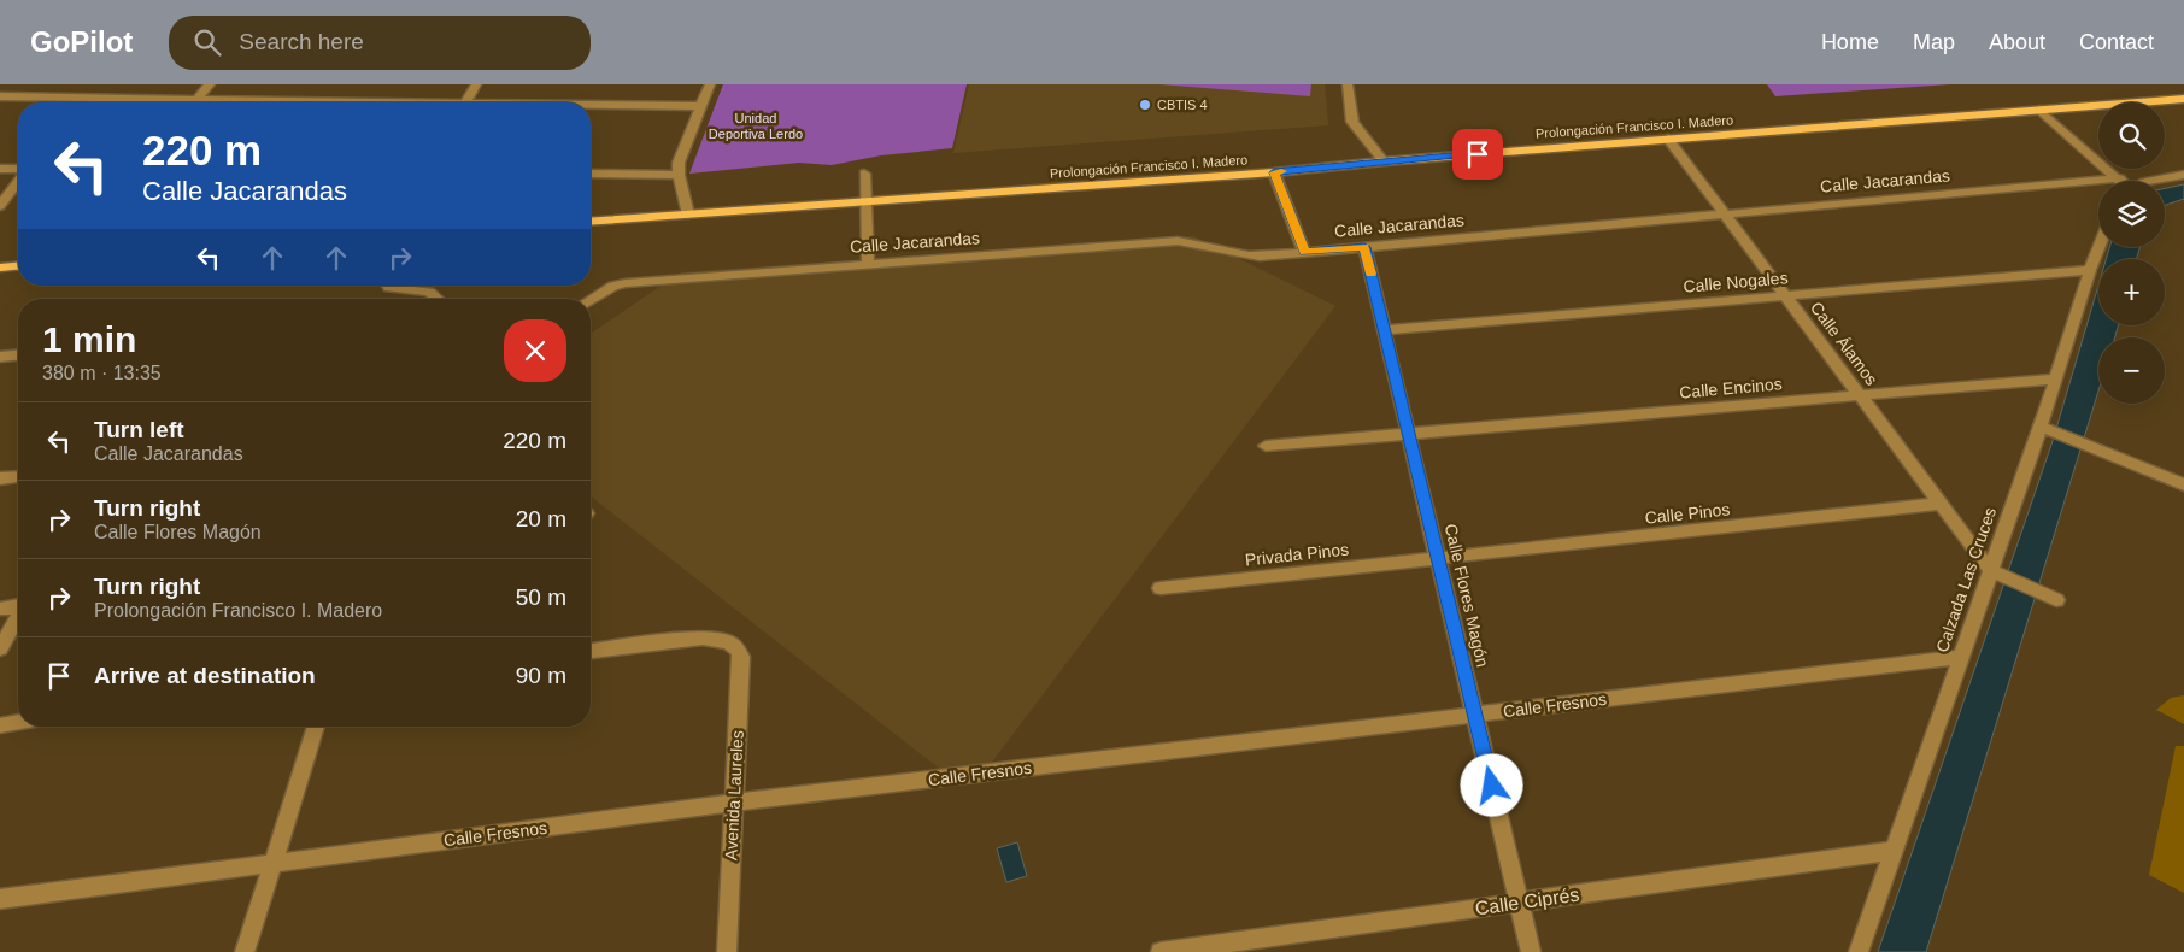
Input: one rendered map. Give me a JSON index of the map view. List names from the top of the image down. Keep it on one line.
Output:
{"streets":{"main road":["Prolongación Francisco I. Madero"],"street":["Calle Jacarandas","Calle Nogales","Calle Álamos","Calle Encinos","Calle Pinos","Privada Pinos","Calzada Las Cruces","Calle Flores Magón","Calle Fresnos","Avenida Laureles","Calle Ciprés"]},"crossings":[["Prolongación Francisco I. Madero","Calle Álamos"],["Calle Jacarandas","Calle Álamos"],["Calle Jacarandas","Calle Flores Magón"],["Calle Nogales","Calle Álamos"],["Calle Nogales","Calzada Las Cruces"],["Calle Nogales","Calle Flores Magón"],["Calle Álamos","Calle Encinos"],["Calle Álamos","Calle Pinos"],["Calle Álamos","Calzada Las Cruces"],["Calle Encinos","Calzada Las Cruces"],["Calle Encinos","Calle Flores Magón"],["Calle Pinos","Privada Pinos"],["Calle Pinos","Calle Flores Magón"],["Privada Pinos","Calle Flores Magón"],["Calzada Las Cruces","Calle Fresnos"],["Calzada Las Cruces","Calle Ciprés"],["Calle Flores Magón","Calle Fresnos"],["Calle Flores Magón","Calle Ciprés"],["Calle Fresnos","Avenida Laureles"]],"parks":["Unidad Deportiva Lerdo"],"places":["CBTIS 4"],"page":{"header":"GoPilot","search":"Search here","nav":["Home","Map","About","Contact"],"map_buttons":["+","−"],"turn":["220 m","Calle Jacarandas"],"heading":["1 min","380 m · 13:35"],"list":[{"name":"Turn left","note":"Calle Jacarandas","value":"220 m"},{"name":"Turn right","note":"Calle Flores Magón","value":"20 m"},{"name":"Turn right","note":"Prolongación Francisco I. Madero","value":"50 m"},{"name":"Arrive at destination","value":"90 m"}]}}
